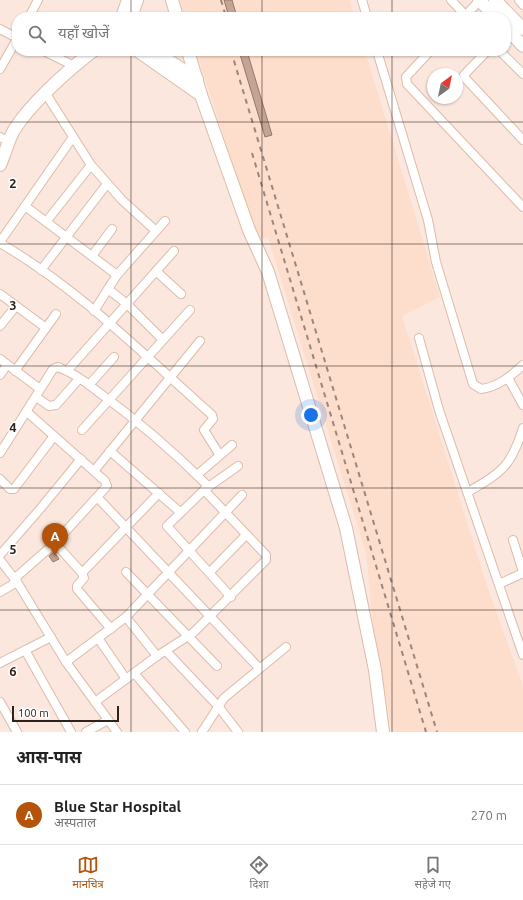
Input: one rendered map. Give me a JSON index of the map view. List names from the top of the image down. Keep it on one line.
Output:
{"scale_bar":"100 m","north":"top right","page":{"search":"यहाँ खोजें","pins":"A","scale":"100 m","heading":"आस-पास","list":[{"mark":"A","name":"Blue Star Hospital","note":"अस्पताल","value":"270 m"}],"nav":["मानचित्र","दिशा","सहेजे गए"]},"grid":{"rows":["2","3","4","5","6"]}}
